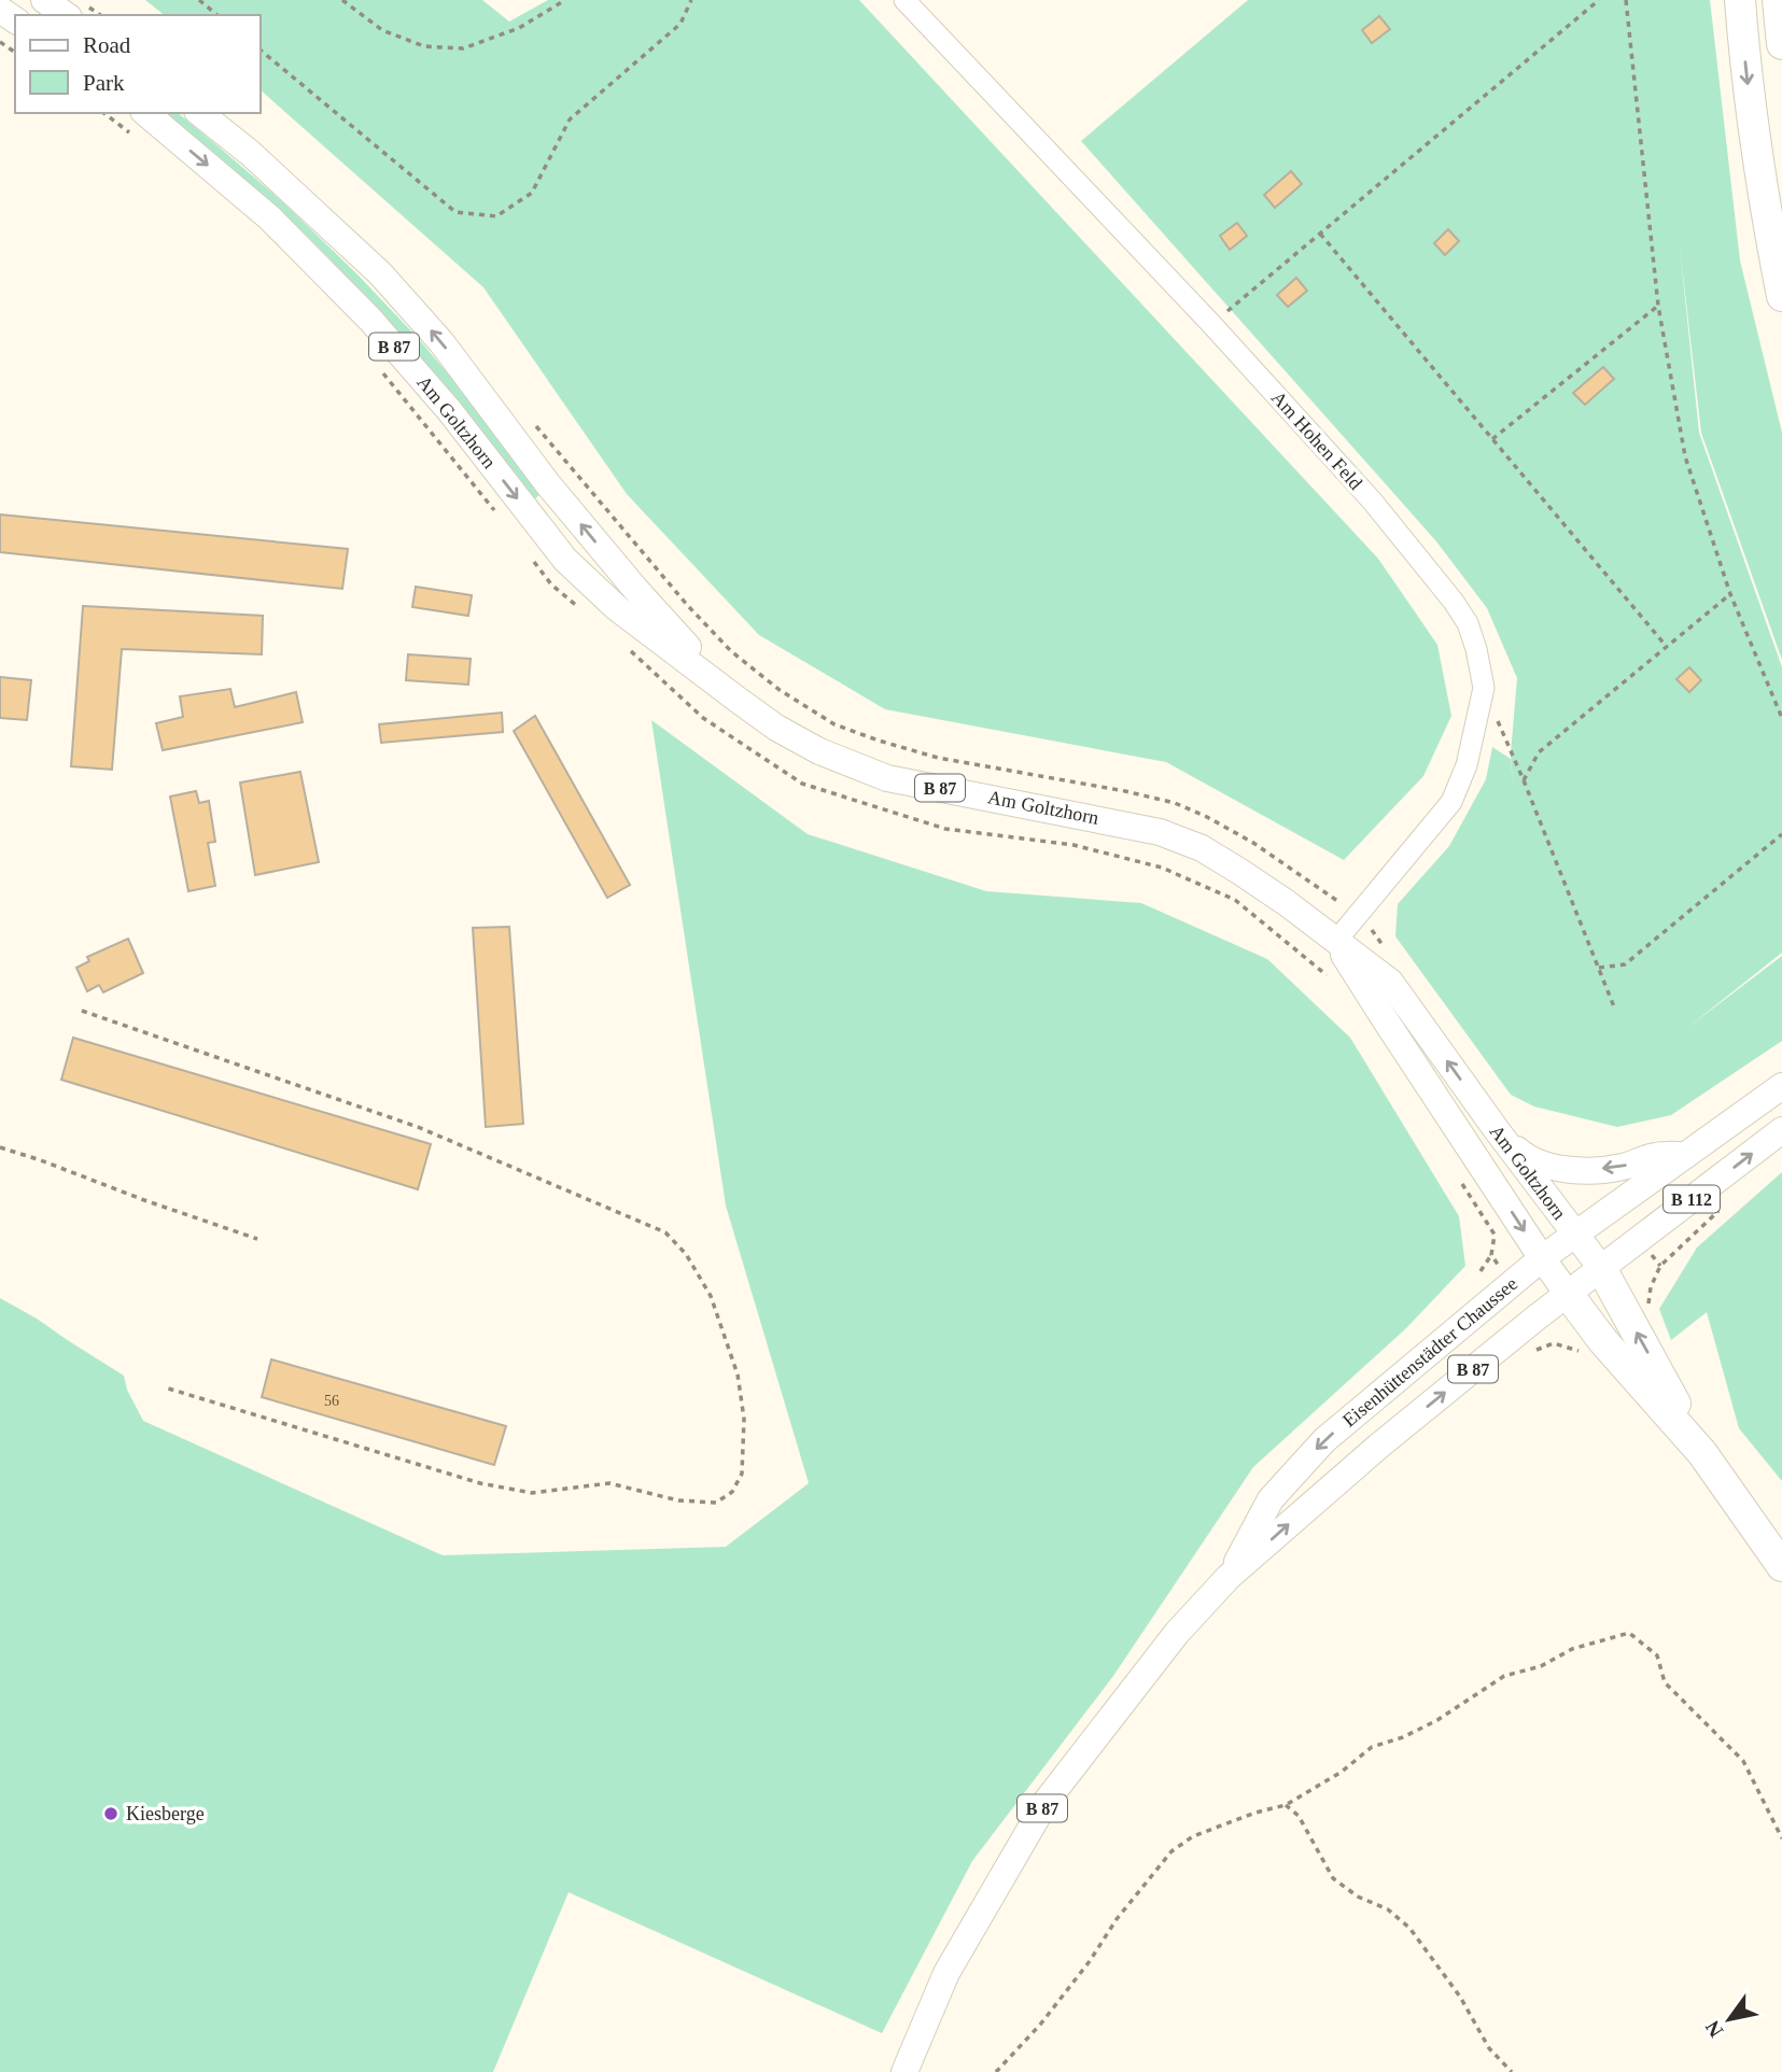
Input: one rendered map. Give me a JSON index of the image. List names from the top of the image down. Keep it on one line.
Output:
{"streets":{"main road":["B 87","Am Goltzhorn","B 112","Eisenhüttenstädter Chaussee"],"street":["Am Hohen Feld"]},"crossings":[["Am Goltzhorn","Am Hohen Feld"],["Am Goltzhorn","Eisenhüttenstädter Chaussee"]],"places":["Kiesberge"],"house_numbers":["56"],"legend":["Road","Park"],"north":"bottom left"}
